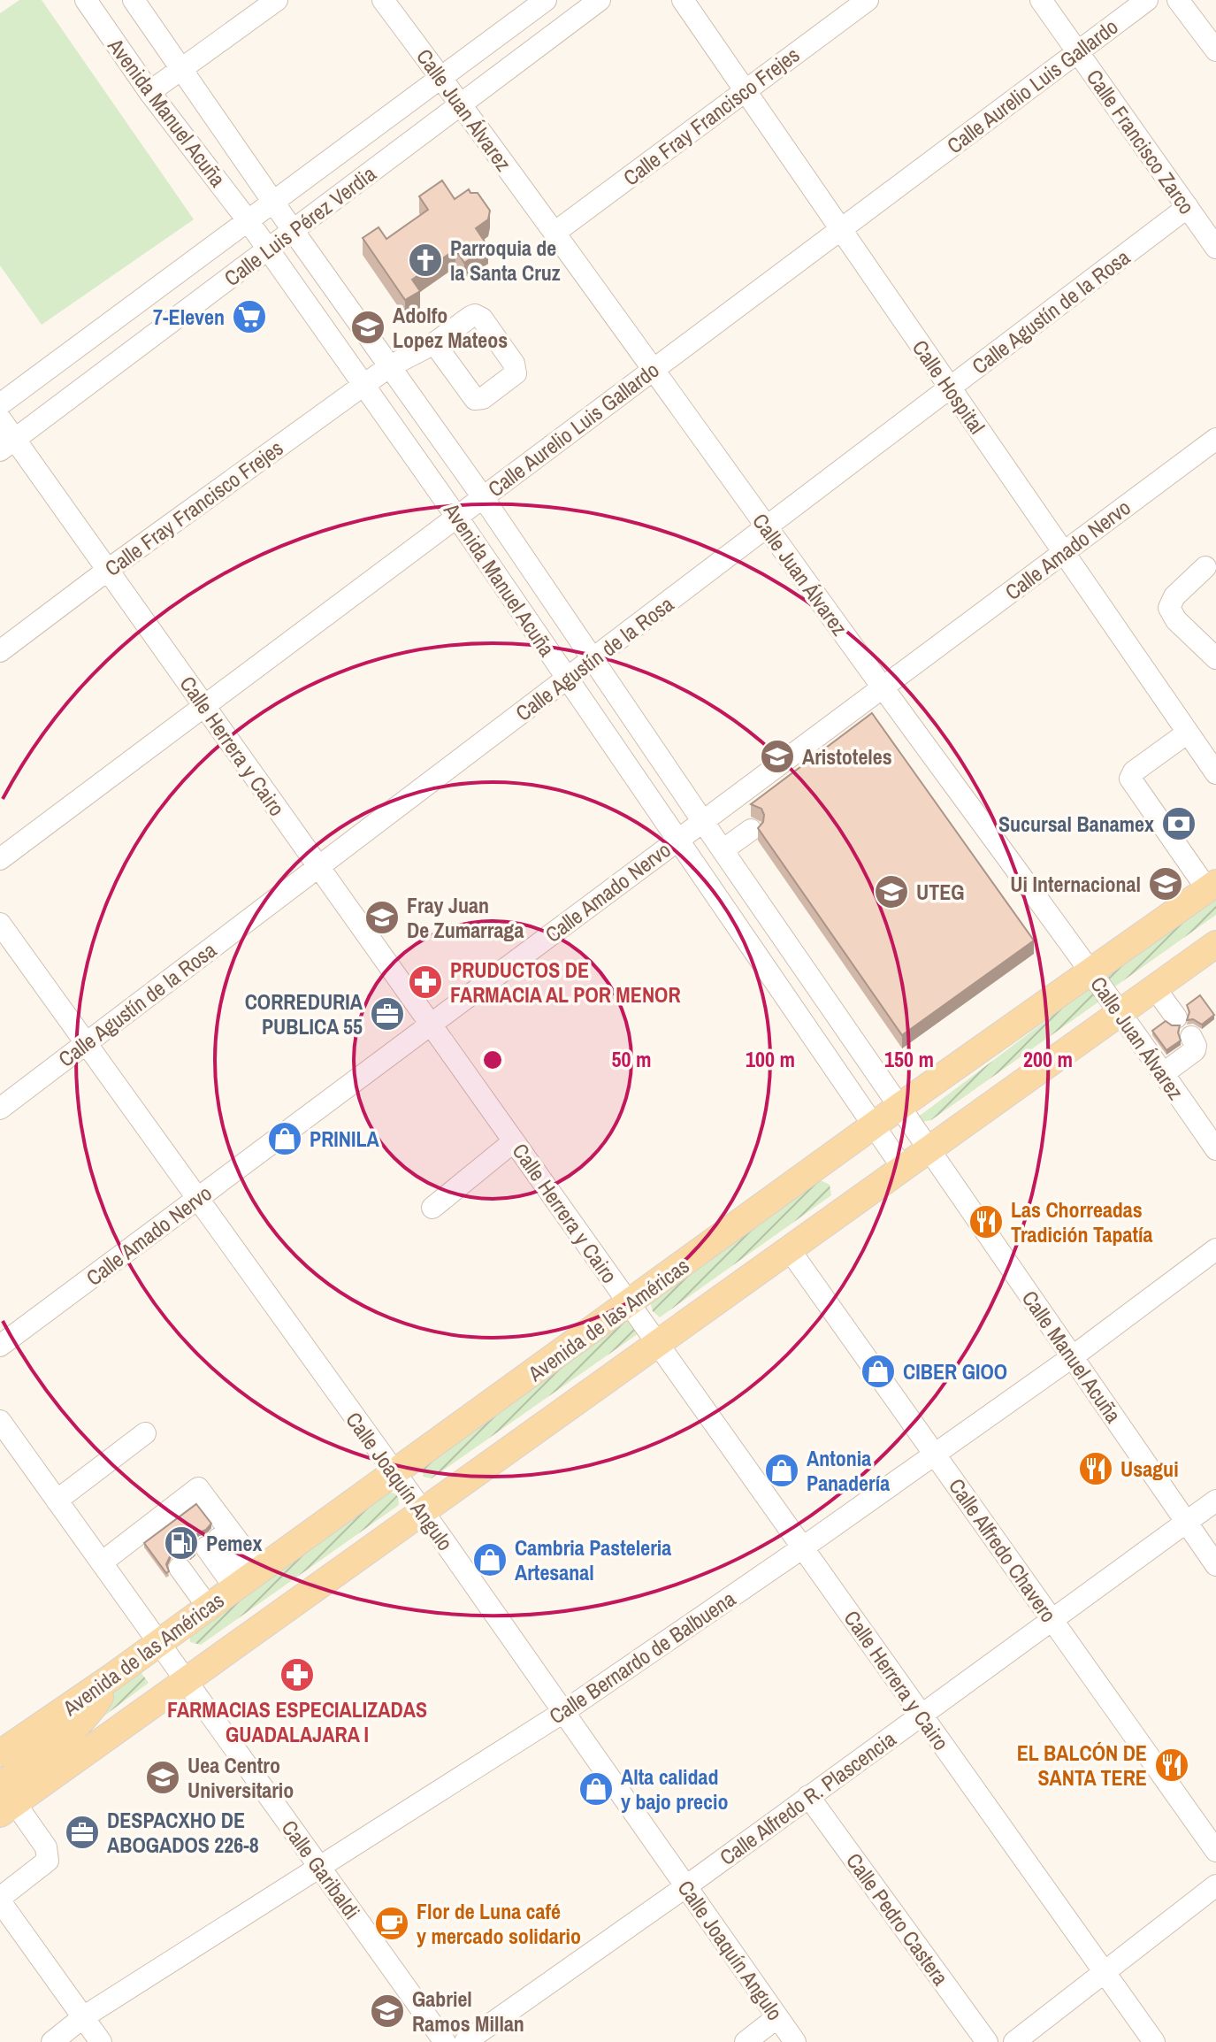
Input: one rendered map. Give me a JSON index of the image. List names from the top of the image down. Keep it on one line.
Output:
{"streets":{"main road":["Avenida de las Américas"],"street":["Calle Aurelio Luis Gallardo","Calle Juan Álvarez","Avenida Manuel Acuña","Calle Fray Francisco Frejes","Calle Francisco Zarco","Calle Luis Pérez Verdia","Calle Agustín de la Rosa","Calle Hospital","Calle Amado Nervo","Calle Herrera y Cairo","Calle Manuel Acuña","Calle Joaquín Angulo","Calle Alfredo Chavero","Calle Bernardo de Balbuena","Calle Alfredo R. Plascencia","Calle Garibaldi","Calle Pedro Castera"]},"crossings":[["Calle Aurelio Luis Gallardo","Calle Juan Álvarez"],["Calle Aurelio Luis Gallardo","Avenida Manuel Acuña"],["Calle Aurelio Luis Gallardo","Calle Francisco Zarco"],["Calle Aurelio Luis Gallardo","Calle Hospital"],["Calle Aurelio Luis Gallardo","Calle Herrera y Cairo"],["Calle Juan Álvarez","Calle Fray Francisco Frejes"],["Calle Juan Álvarez","Calle Luis Pérez Verdia"],["Calle Juan Álvarez","Calle Agustín de la Rosa"],["Calle Juan Álvarez","Calle Amado Nervo"],["Calle Juan Álvarez","Avenida de las Américas"],["Avenida Manuel Acuña","Calle Fray Francisco Frejes"],["Avenida Manuel Acuña","Calle Luis Pérez Verdia"],["Avenida Manuel Acuña","Calle Agustín de la Rosa"],["Avenida Manuel Acuña","Calle Amado Nervo"],["Avenida Manuel Acuña","Avenida de las Américas"],["Avenida Manuel Acuña","Calle Manuel Acuña"],["Calle Fray Francisco Frejes","Calle Hospital"],["Calle Fray Francisco Frejes","Calle Herrera y Cairo"],["Calle Francisco Zarco","Calle Agustín de la Rosa"],["Calle Luis Pérez Verdia","Calle Herrera y Cairo"],["Calle Agustín de la Rosa","Calle Hospital"],["Calle Agustín de la Rosa","Calle Herrera y Cairo"],["Calle Agustín de la Rosa","Calle Joaquín Angulo"],["Calle Hospital","Calle Amado Nervo"],["Calle Amado Nervo","Calle Herrera y Cairo"],["Calle Amado Nervo","Calle Joaquín Angulo"],["Calle Herrera y Cairo","Avenida de las Américas"],["Calle Herrera y Cairo","Calle Bernardo de Balbuena"],["Calle Herrera y Cairo","Calle Alfredo R. Plascencia"],["Avenida de las Américas","Calle Joaquín Angulo"],["Avenida de las Américas","Calle Garibaldi"],["Calle Manuel Acuña","Calle Bernardo de Balbuena"],["Calle Manuel Acuña","Calle Alfredo R. Plascencia"],["Calle Joaquín Angulo","Calle Bernardo de Balbuena"],["Calle Joaquín Angulo","Calle Alfredo R. Plascencia"],["Calle Alfredo Chavero","Calle Bernardo de Balbuena"],["Calle Alfredo Chavero","Calle Alfredo R. Plascencia"],["Calle Bernardo de Balbuena","Calle Garibaldi"],["Calle Alfredo R. Plascencia","Calle Pedro Castera"]],"places":{"church":["Parroquia de la Santa Cruz"],"supermarket":["7-Eleven"],"school or university":["Adolfo Lopez Mateos","Aristoteles","Ui Internacional","UTEG","Fray Juan De Zumarraga","Uea Centro Universitario","Gabriel Ramos Millan"],"bank":["Sucursal Banamex"],"pharmacy":["PRUDUCTOS DE FARMACIA AL POR MENOR","FARMACIAS ESPECIALIZADAS GUADALAJARA I"],"office":["CORREDURIA PUBLICA 55","DESPACXHO DE ABOGADOS 226-8"],"shop":["PRINILA","CIBER GIOO","Antonia Panadería","Cambria Pasteleria Artesanal","Alta calidad y bajo precio"],"restaurant":["Las Chorreadas Tradición Tapatía","Usagui","EL BALCÓN DE SANTA TERE"],"fuel station":["Pemex"],"cafe":["Flor de Luna café y mercado solidario"]},"rings":["50 m","100 m","150 m","200 m"]}
